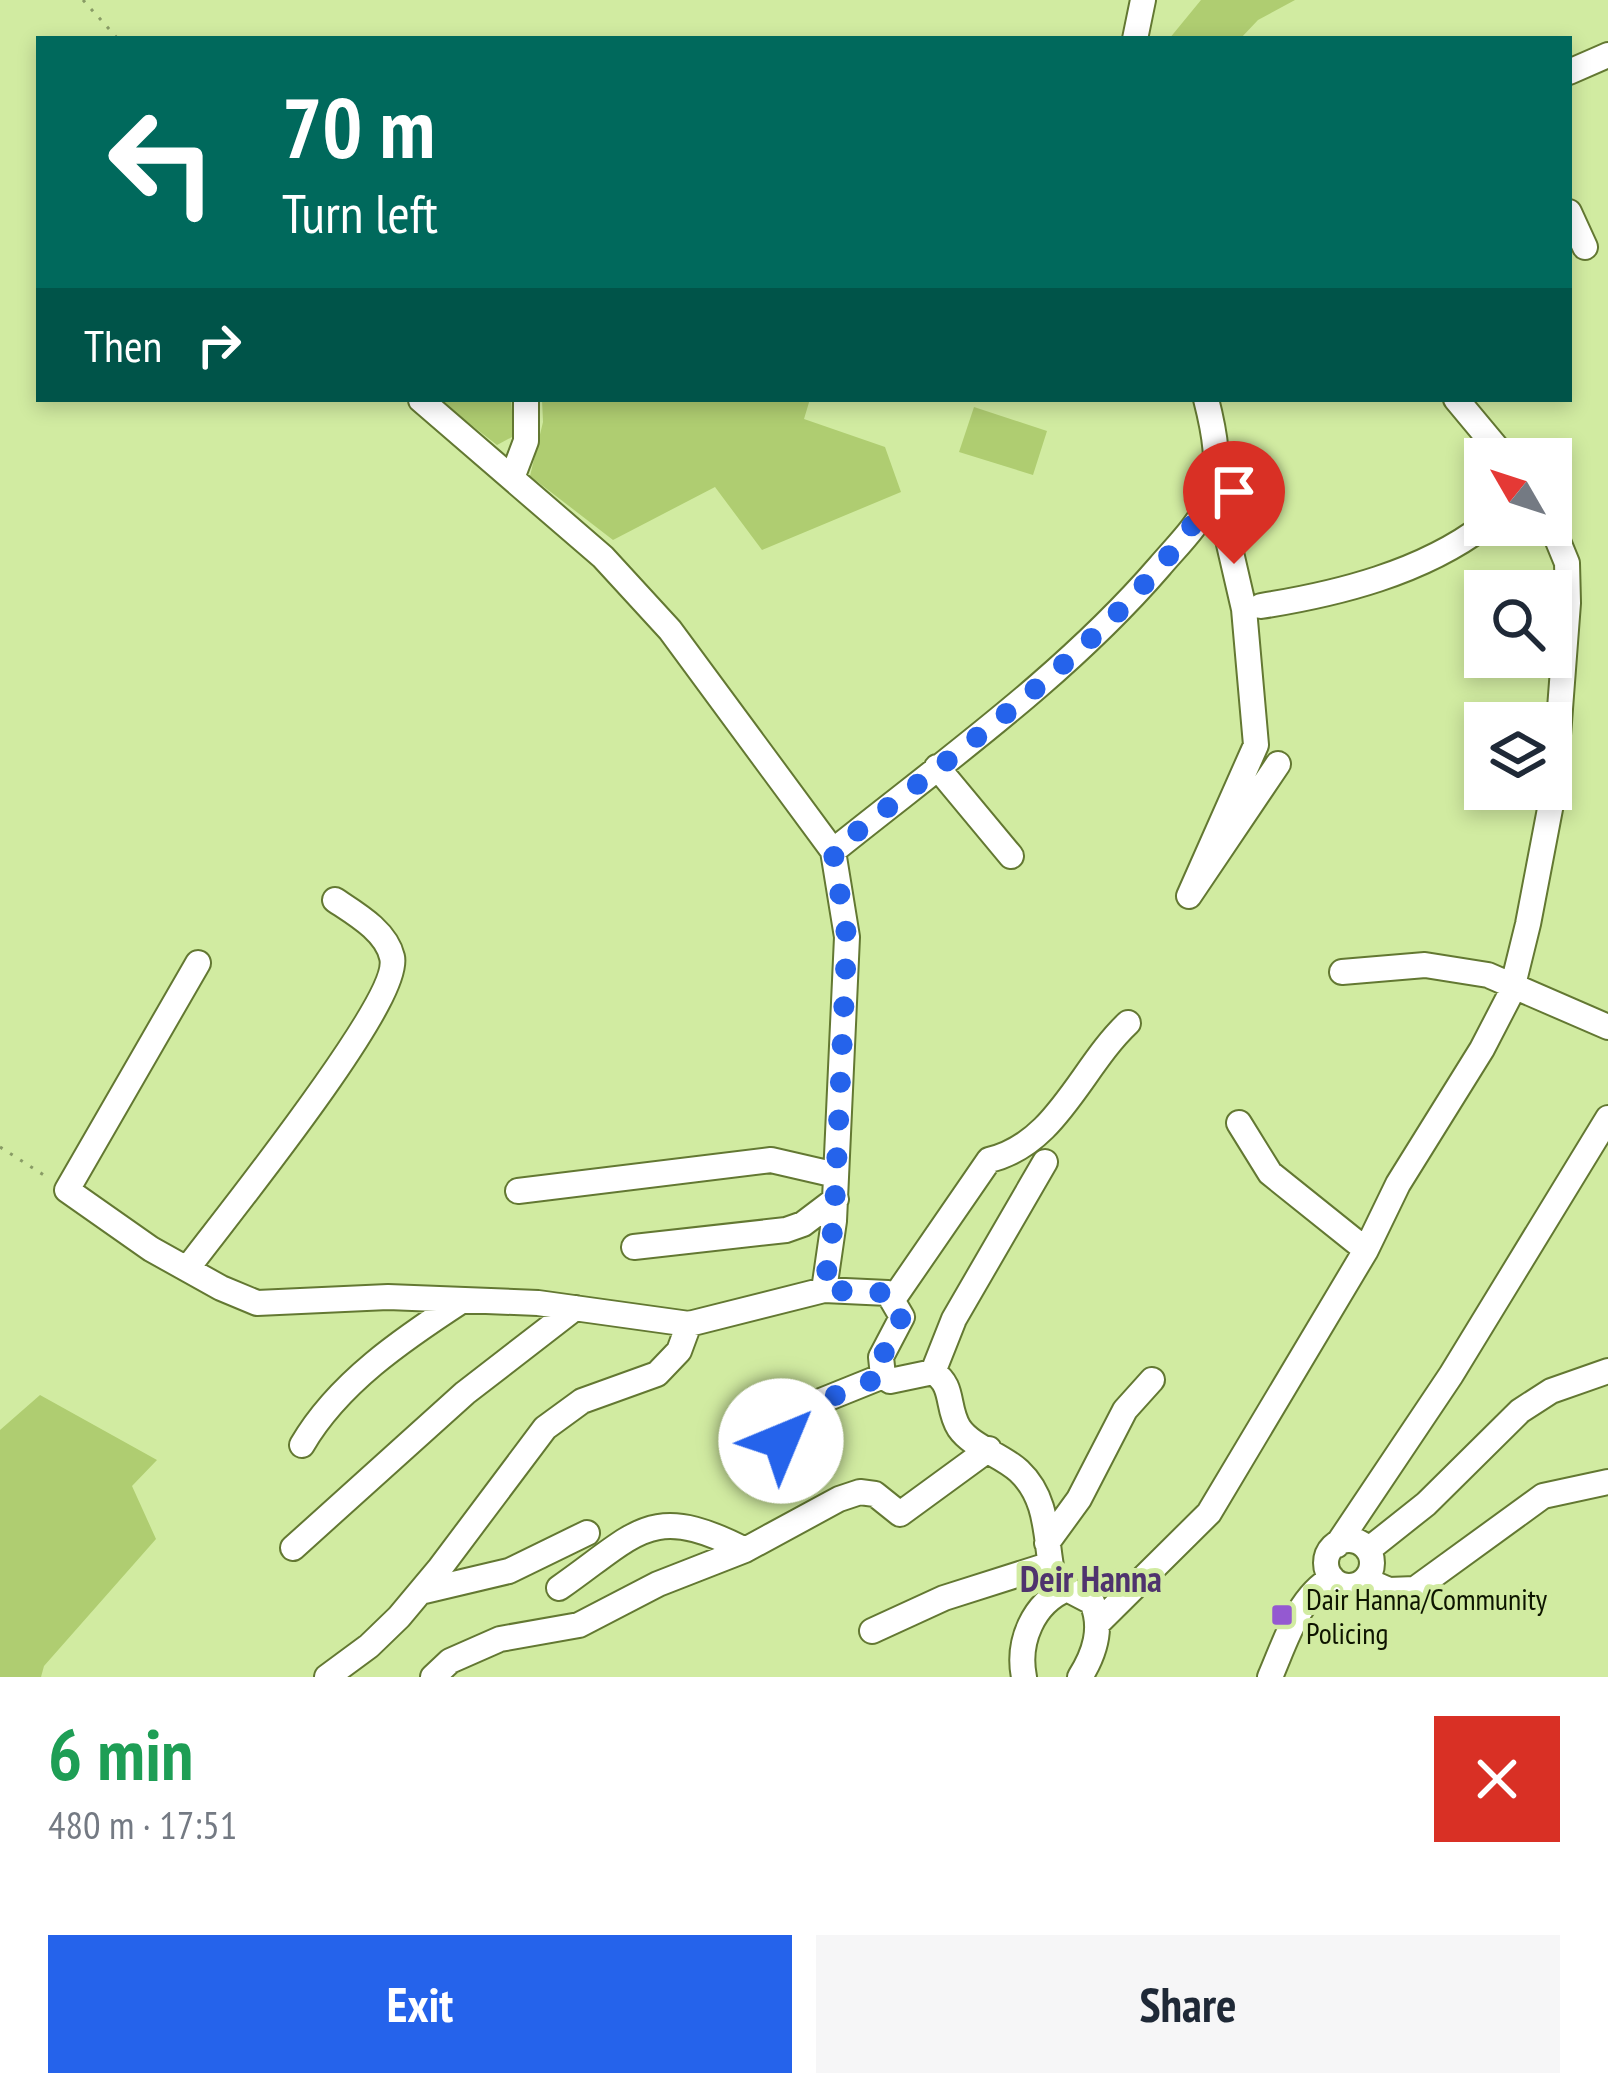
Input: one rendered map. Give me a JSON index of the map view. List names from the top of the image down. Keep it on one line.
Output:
{"districts":["Deir Hanna"],"places":{"transit":["Dair Hanna/Community Policing"]},"north":"top left","page":{"turn":["70 m","Turn left"],"then":"Then","heading":["6 min","480 m · 17:51"],"buttons":["Exit","Share"]}}
